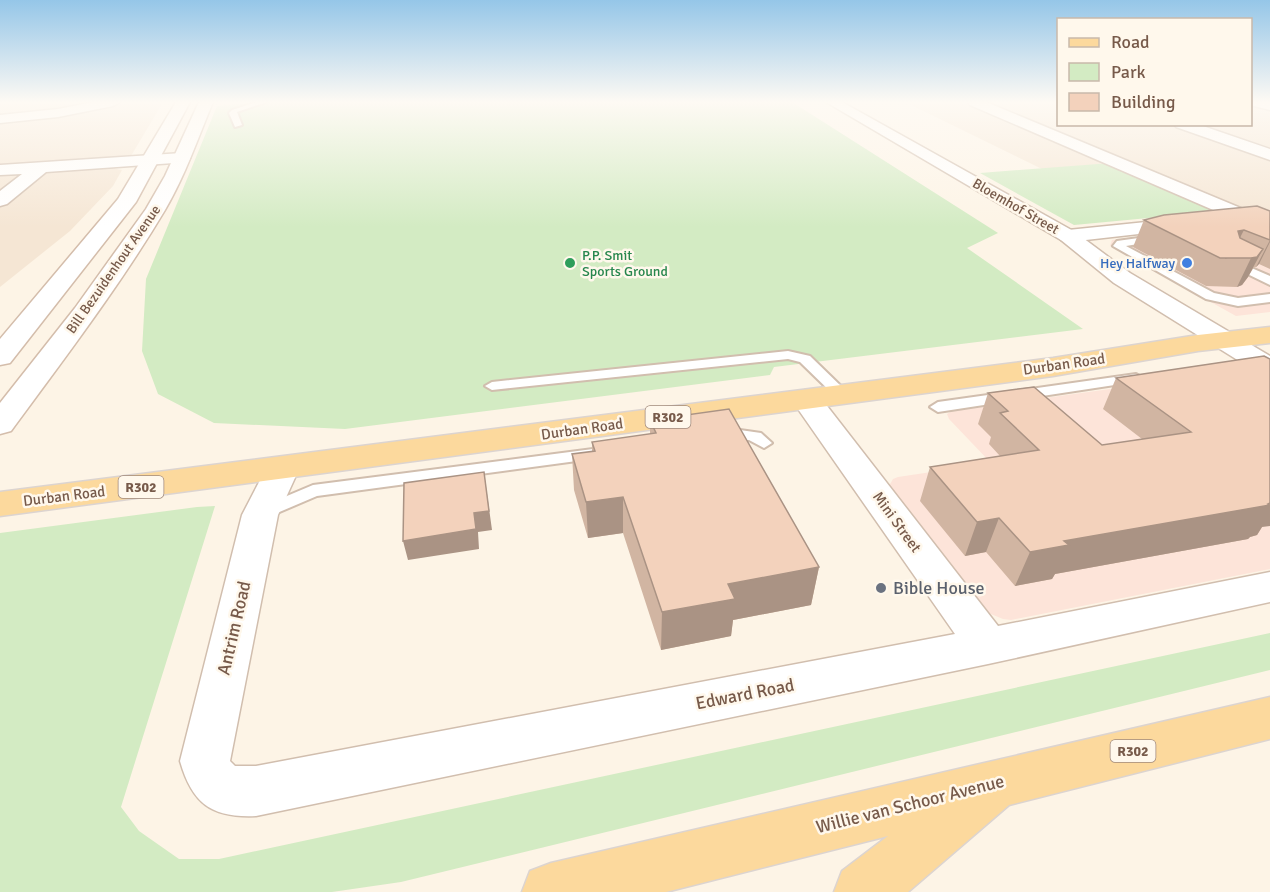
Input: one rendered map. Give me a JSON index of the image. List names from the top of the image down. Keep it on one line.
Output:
{"streets":{"main road":["Durban Road","R302","Willie van Schoor Avenue"],"street":["Bloemhof Street","Bill Bezuidenhout Avenue","Mini Street","Antrim Road","Edward Road"]},"crossings":[["Bloemhof Street","Durban Road"],["Durban Road","Mini Street"],["Durban Road","Antrim Road"],["Mini Street","Edward Road"],["Antrim Road","Edward Road"]],"places":["P.P. Smit Sports Ground","Hey Halfway","Bible House"],"legend":["Road","Park","Building"]}
